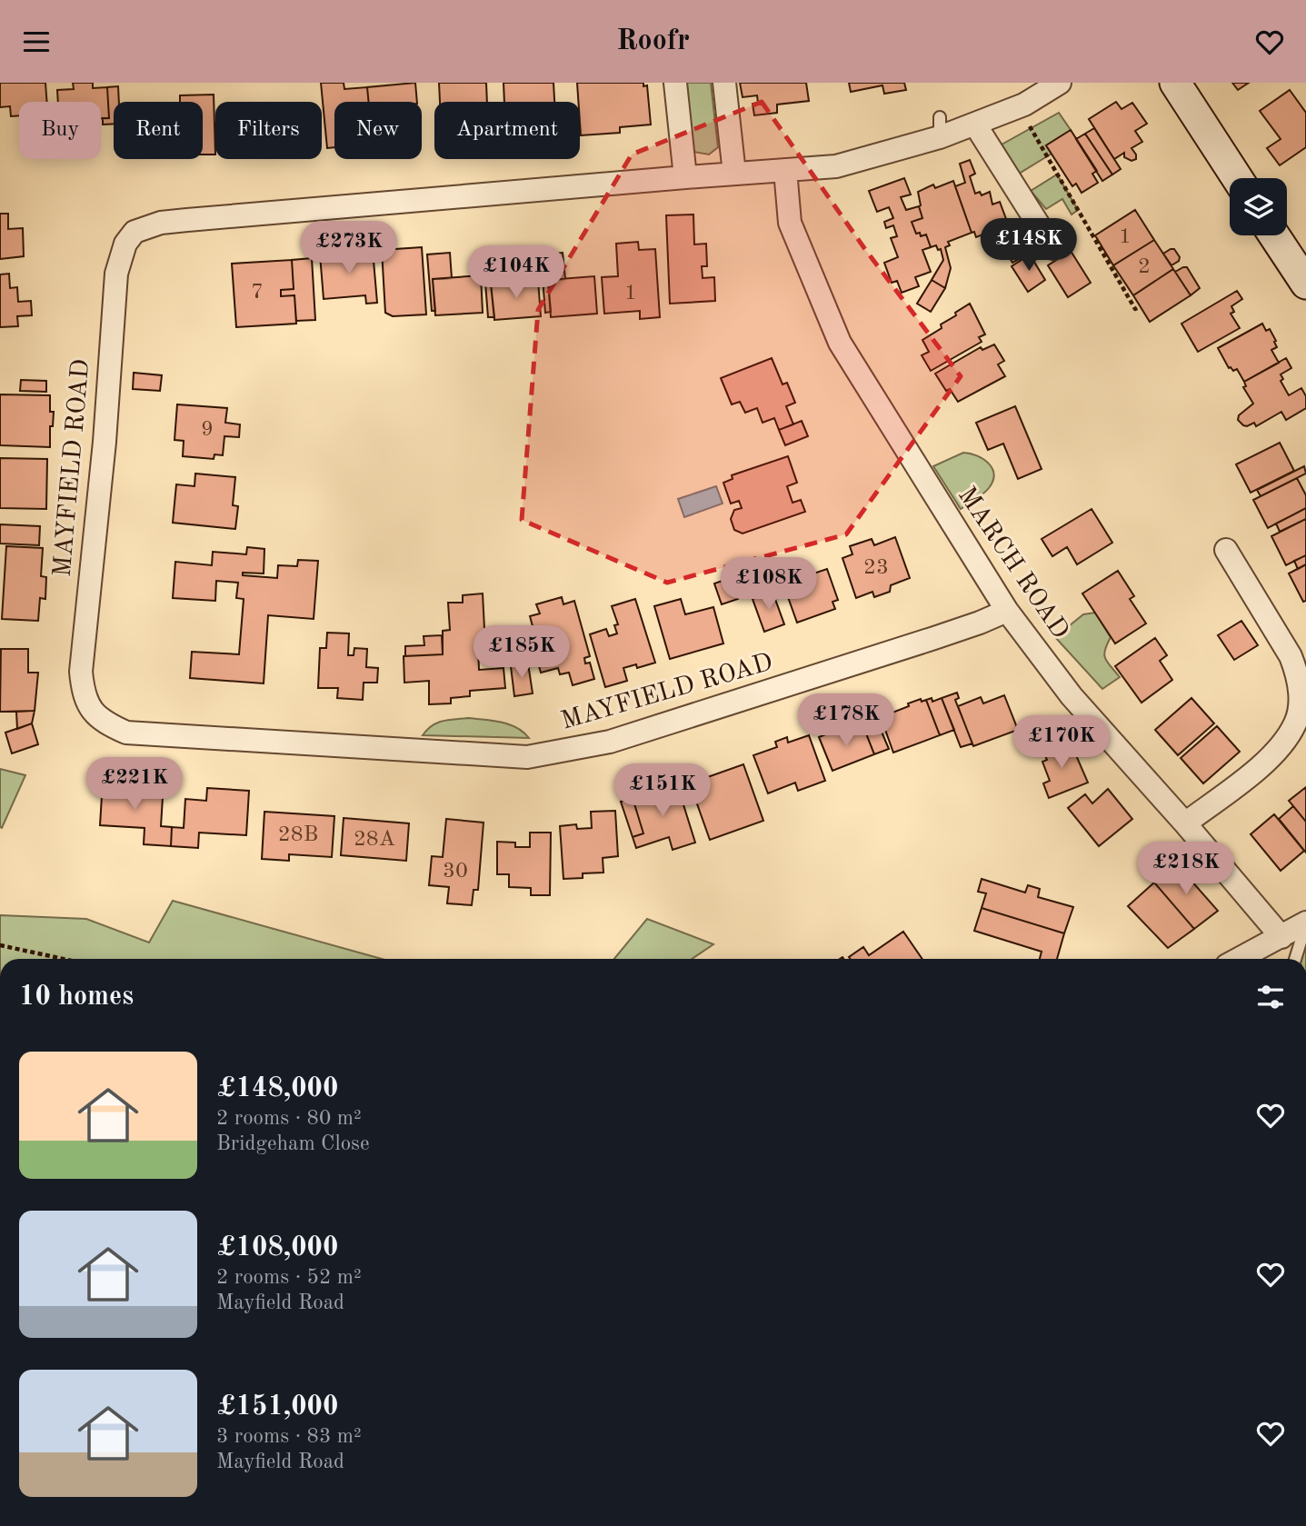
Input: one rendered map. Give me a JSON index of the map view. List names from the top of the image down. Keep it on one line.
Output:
{"streets":{"street":["MAYFIELD ROAD","MARCH ROAD"]},"crossings":[["MAYFIELD ROAD","MARCH ROAD"]],"house_numbers":["1","2","7","1","9","23","28B","28A","30"],"page":{"header":"Roofr","chip":["Buy","Rent","Filters","New","Apartment"],"price":["£148K","£273K","£104K","£108K","£185K","£178K","£170K","£221K","£151K","£218K"],"heading":"10 homes","list":[{"name":"£148,000","note":"2 rooms · 80 m² · Bridgeham Close"},{"name":"£108,000","note":"2 rooms · 52 m² · Mayfield Road"},{"name":"£151,000","note":"3 rooms · 83 m² · Mayfield Road"}]}}
